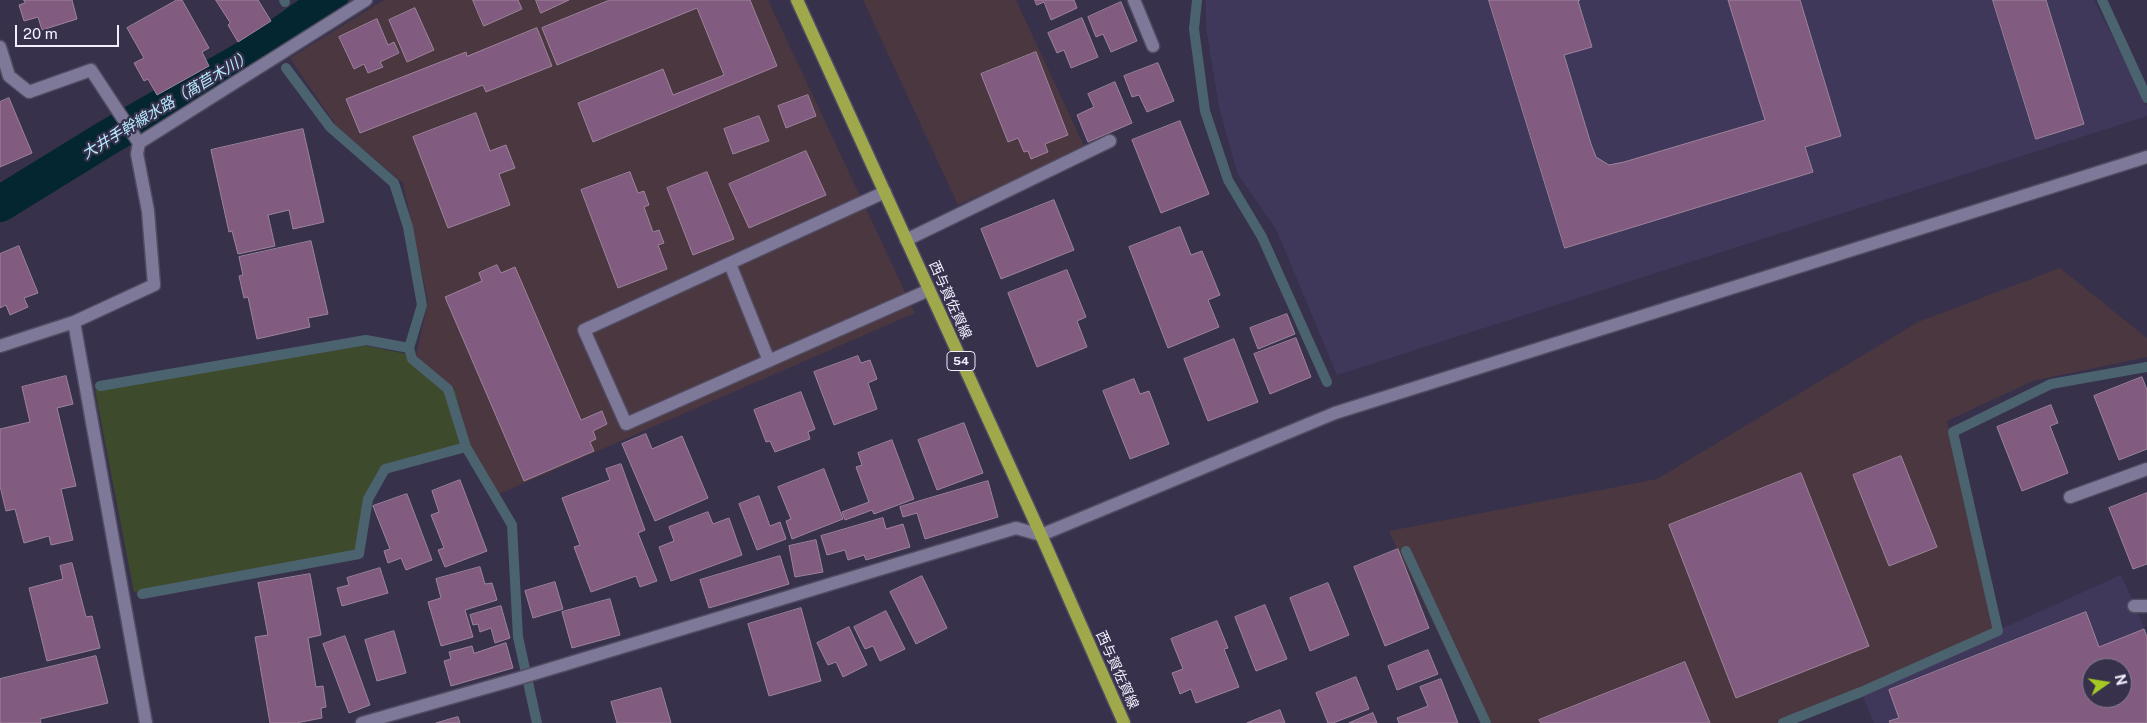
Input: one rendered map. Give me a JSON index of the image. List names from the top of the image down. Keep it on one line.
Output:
{"streets":{"main road":["西与賀佐賀線","54"]},"water":["大井手幹線水路（萵苣木川）"],"scale_bar":"20 m","north":"right"}
